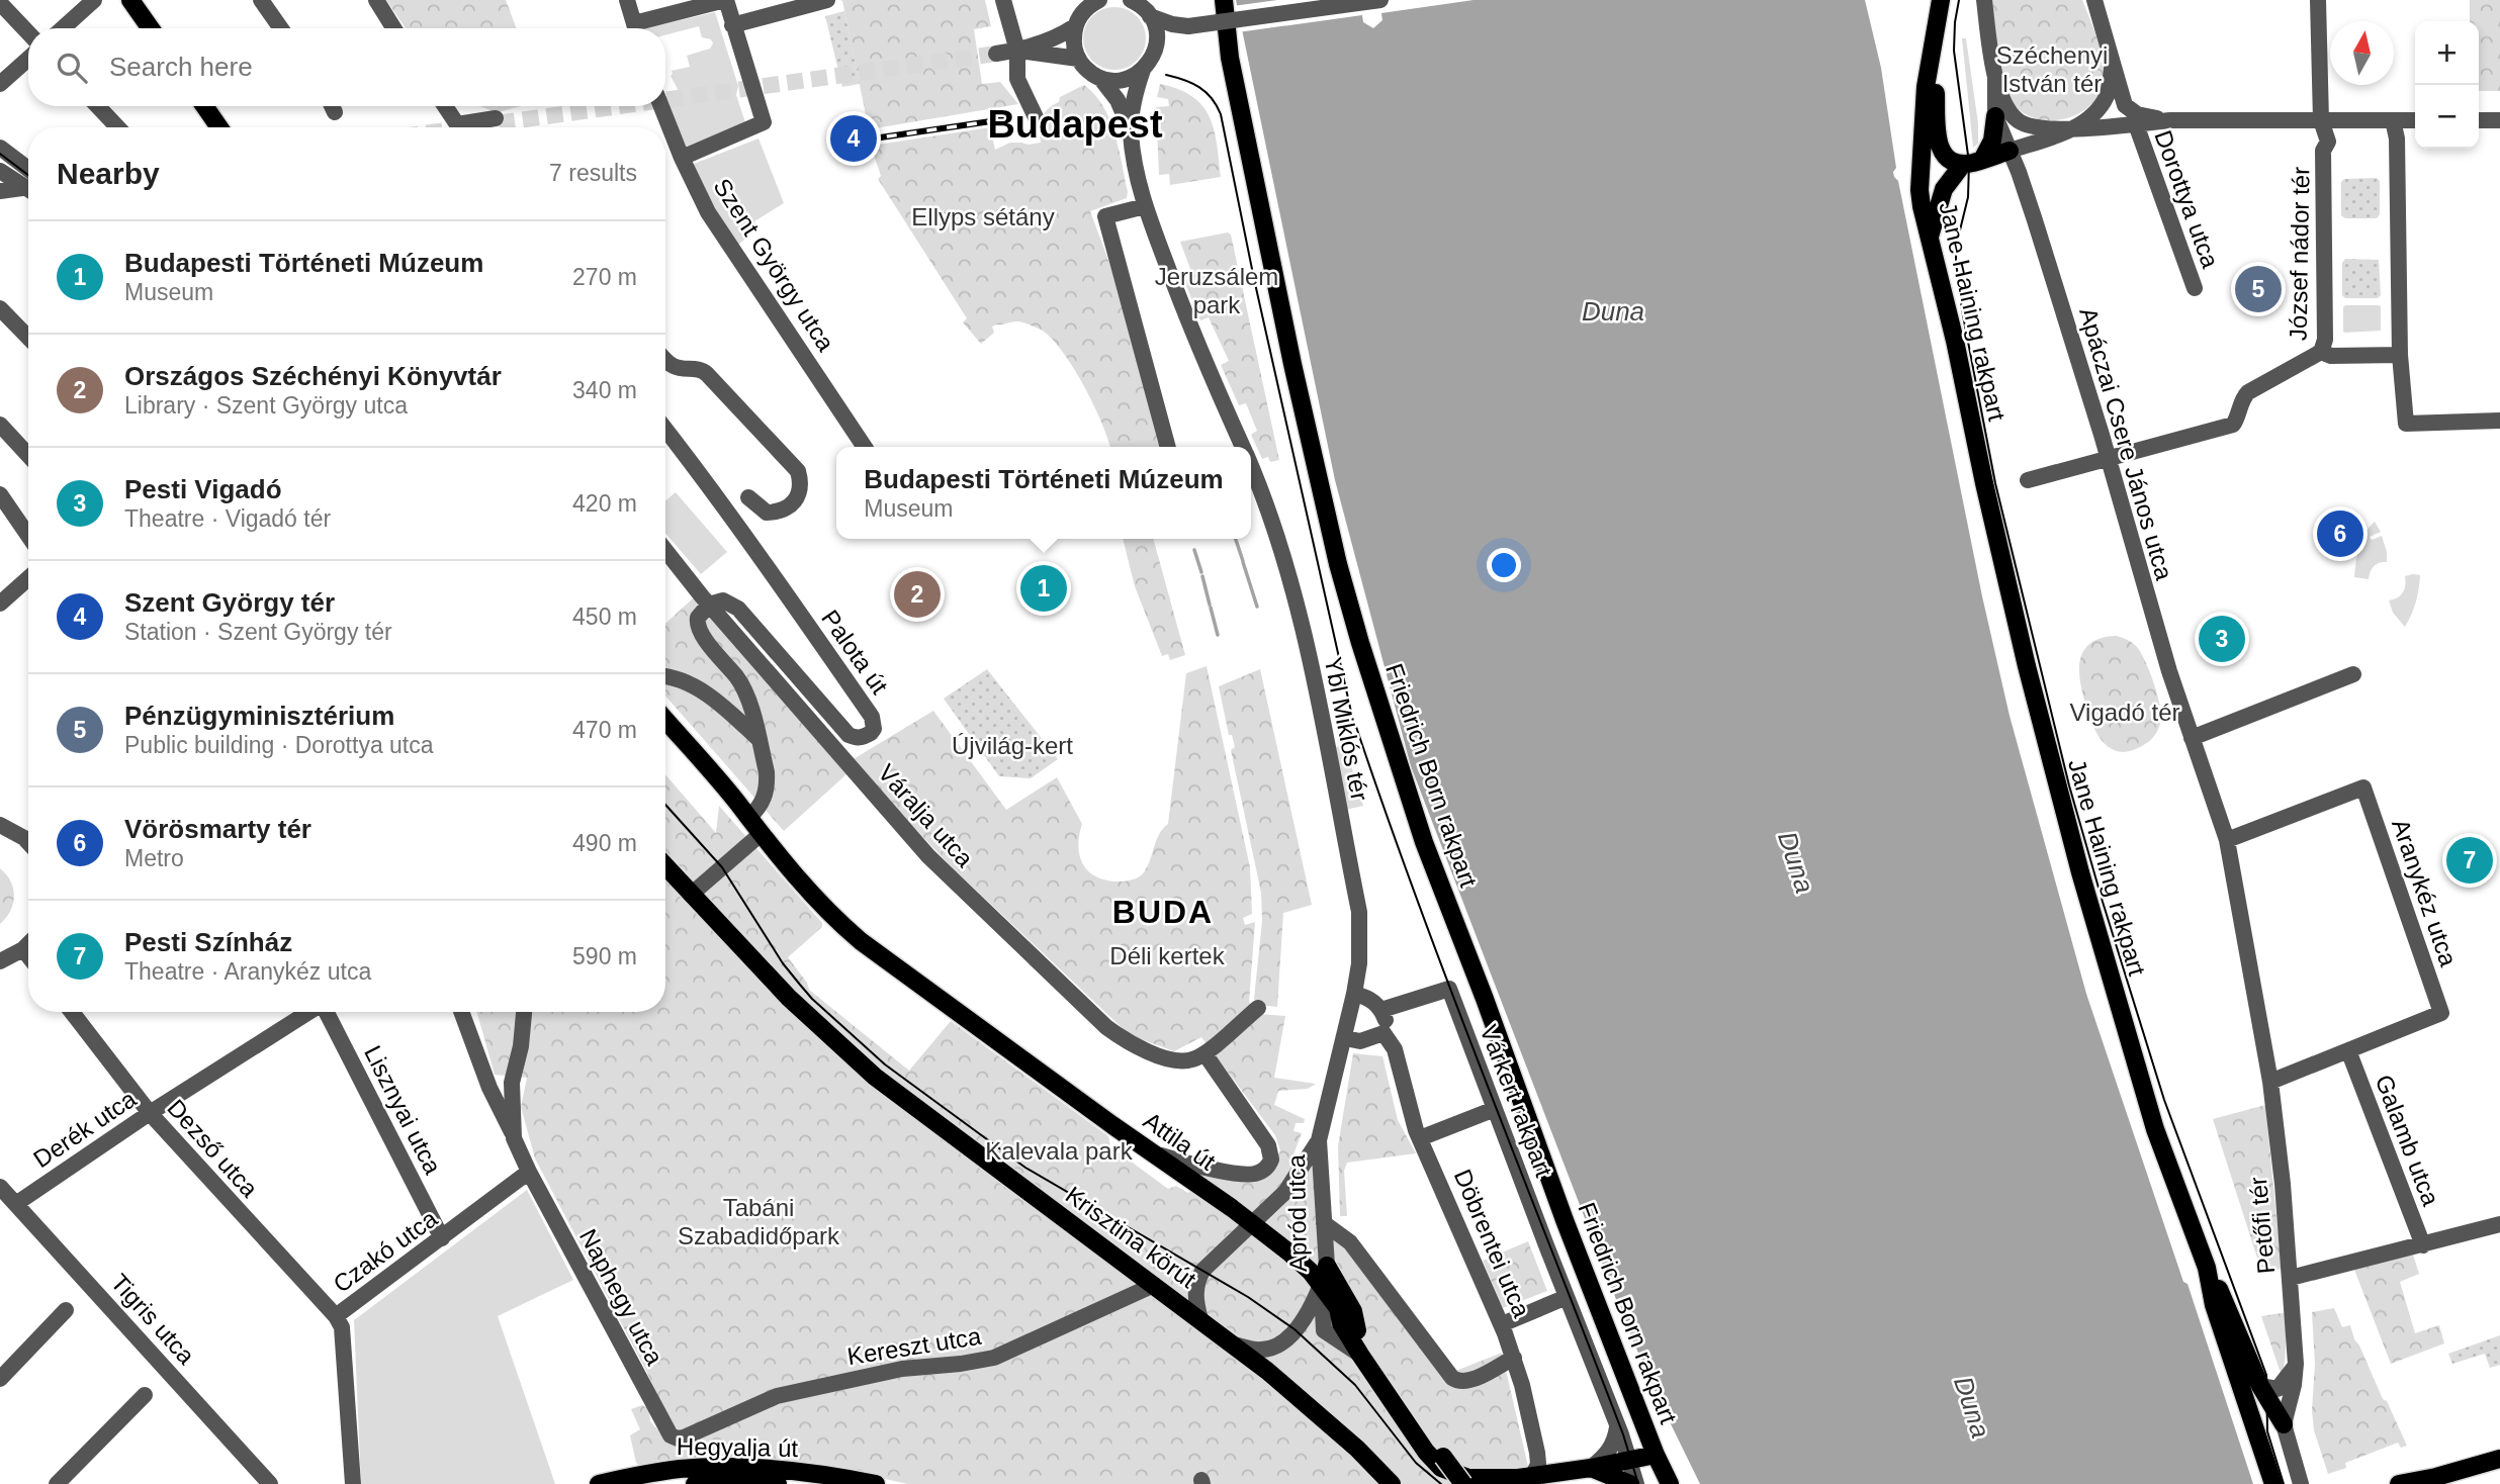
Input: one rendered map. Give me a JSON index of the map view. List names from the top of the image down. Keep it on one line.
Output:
{"streets":{"main road":["Jane Haining rakpart","Friedrich Born rakpart","Attila út","Krisztina körút","Hegyalja út"],"street":["Dorottya utca","József nádor tér","Szent György utca","Apáczai Csere János utca","Palota út","Ybl Miklós tér","Váralja utca","Aranykéz utca","Várkert rakpart","Lisznyai utca","Derék utca","Galamb utca","Dezső utca","Apród utca","Petőfi tér","Döbrentei utca","Czakó utca","Naphegy utca","Tigris utca","Kereszt utca"]},"crossings":[["Palota út","Váralja utca"],["Ybl Miklós tér","Apród utca"],["Friedrich Born rakpart","Attila út"],["Aranykéz utca","Galamb utca"],["Várkert rakpart","Attila út"],["Várkert rakpart","Döbrentei utca"],["Lisznyai utca","Czakó utca"],["Derék utca","Dezső utca"],["Derék utca","Tigris utca"],["Attila út","Apród utca"],["Attila út","Krisztina körút"],["Attila út","Döbrentei utca"],["Dezső utca","Czakó utca"],["Apród utca","Krisztina körút"],["Krisztina körút","Kereszt utca"],["Czakó utca","Naphegy utca"],["Naphegy utca","Kereszt utca"]],"districts":["Budapest","BUDA"],"water":["Duna"],"parks":["Széchenyi István tér","Ellyps sétány","Jeruzsálem park","Vigadó tér","Újvilág-kert","Déli kertek","Kalevala park","Tabáni Szabadidőpark"],"north":"top","page":{"map_buttons":["+","−"],"search":"Search here","pins":["4","5","6","1","2","3","7"],"heading":["Nearby","7 results"],"list":[{"mark":"1","name":"Budapesti Történeti Múzeum","note":"Museum","value":"270 m"},{"mark":"2","name":"Országos Széchényi Könyvtár","note":"Library · Szent György utca","value":"340 m"},{"mark":"3","name":"Pesti Vigadó","note":"Theatre · Vigadó tér","value":"420 m"},{"mark":"4","name":"Szent György tér","note":"Station · Szent György tér","value":"450 m"},{"mark":"5","name":"Pénzügyminisztérium","note":"Public building · Dorottya utca","value":"470 m"},{"mark":"6","name":"Vörösmarty tér","note":"Metro","value":"490 m"},{"mark":"7","name":"Pesti Színház","note":"Theatre · Aranykéz utca","value":"590 m"}],"popup":["Budapesti Történeti Múzeum","Museum"]}}
